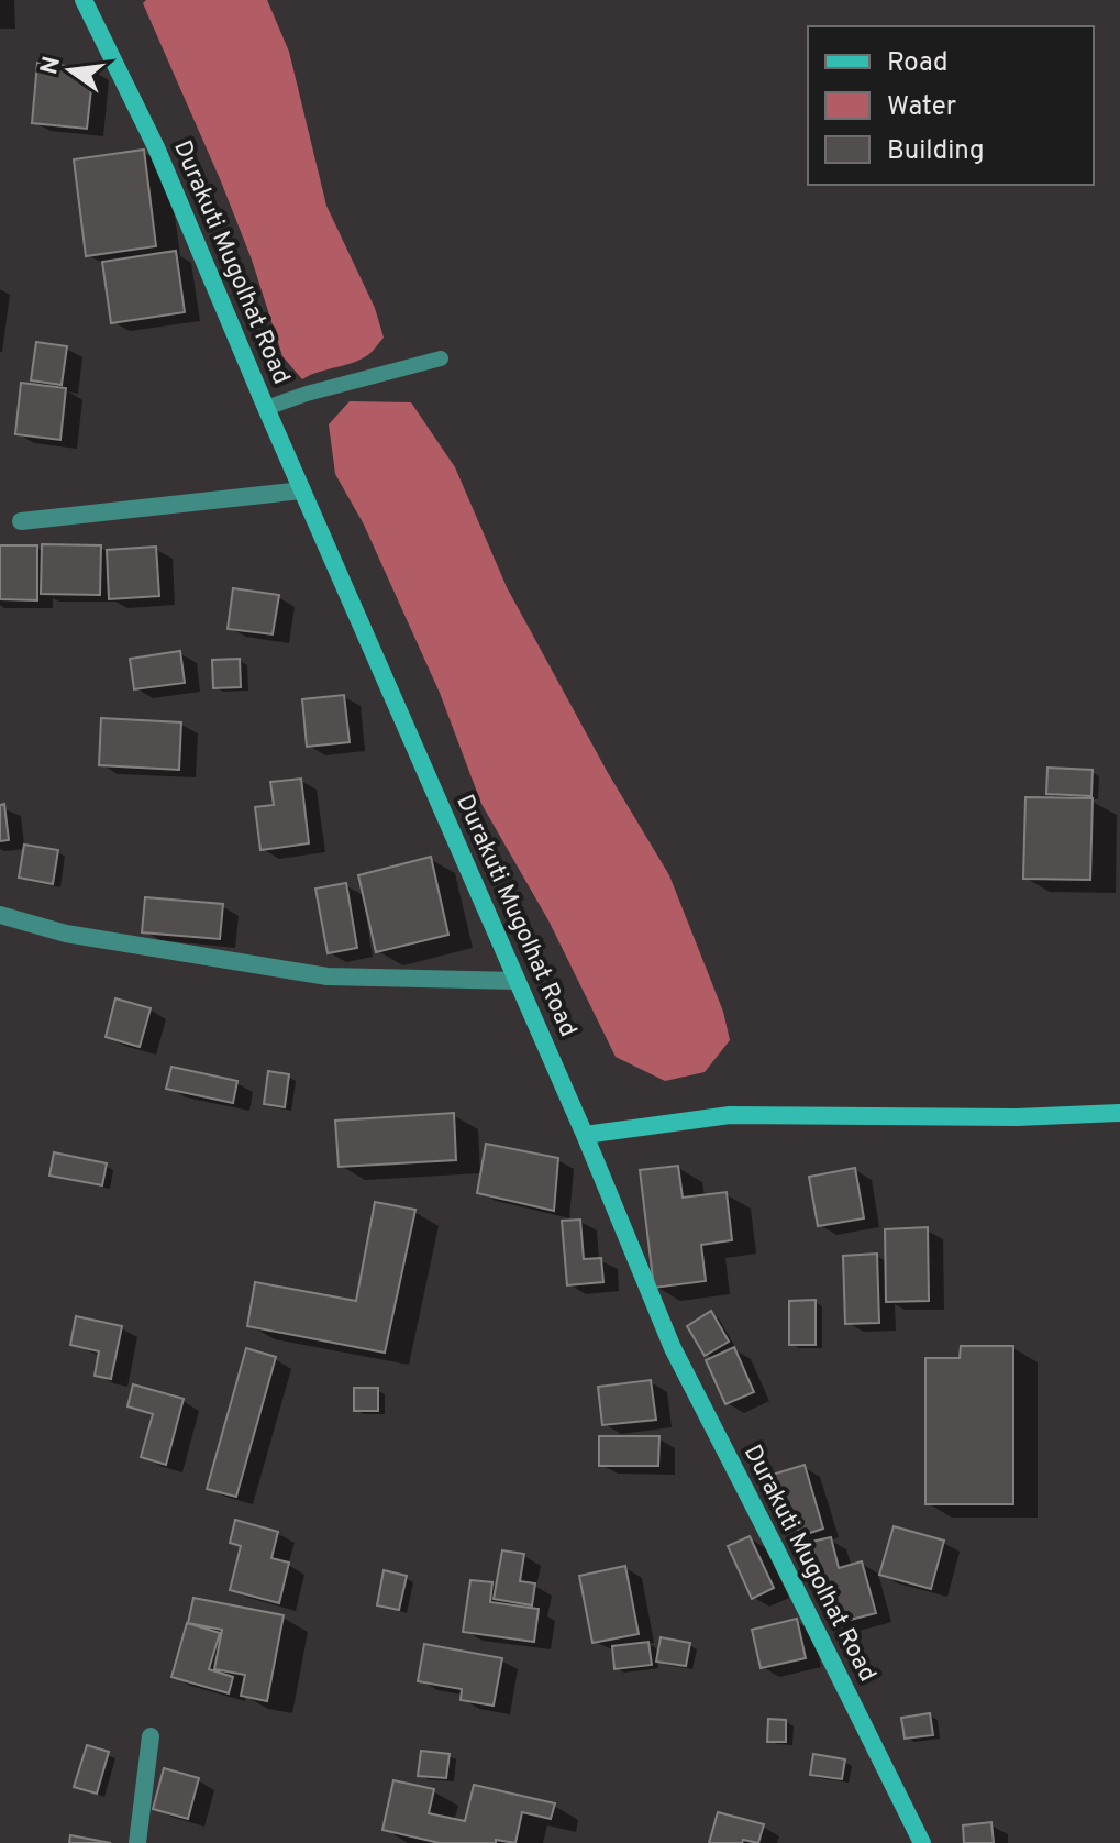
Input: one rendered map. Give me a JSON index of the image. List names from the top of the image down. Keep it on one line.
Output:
{"streets":{"main road":["Durakuti Mugolhat Road"]},"legend":["Road","Water","Building"],"north":"left"}
